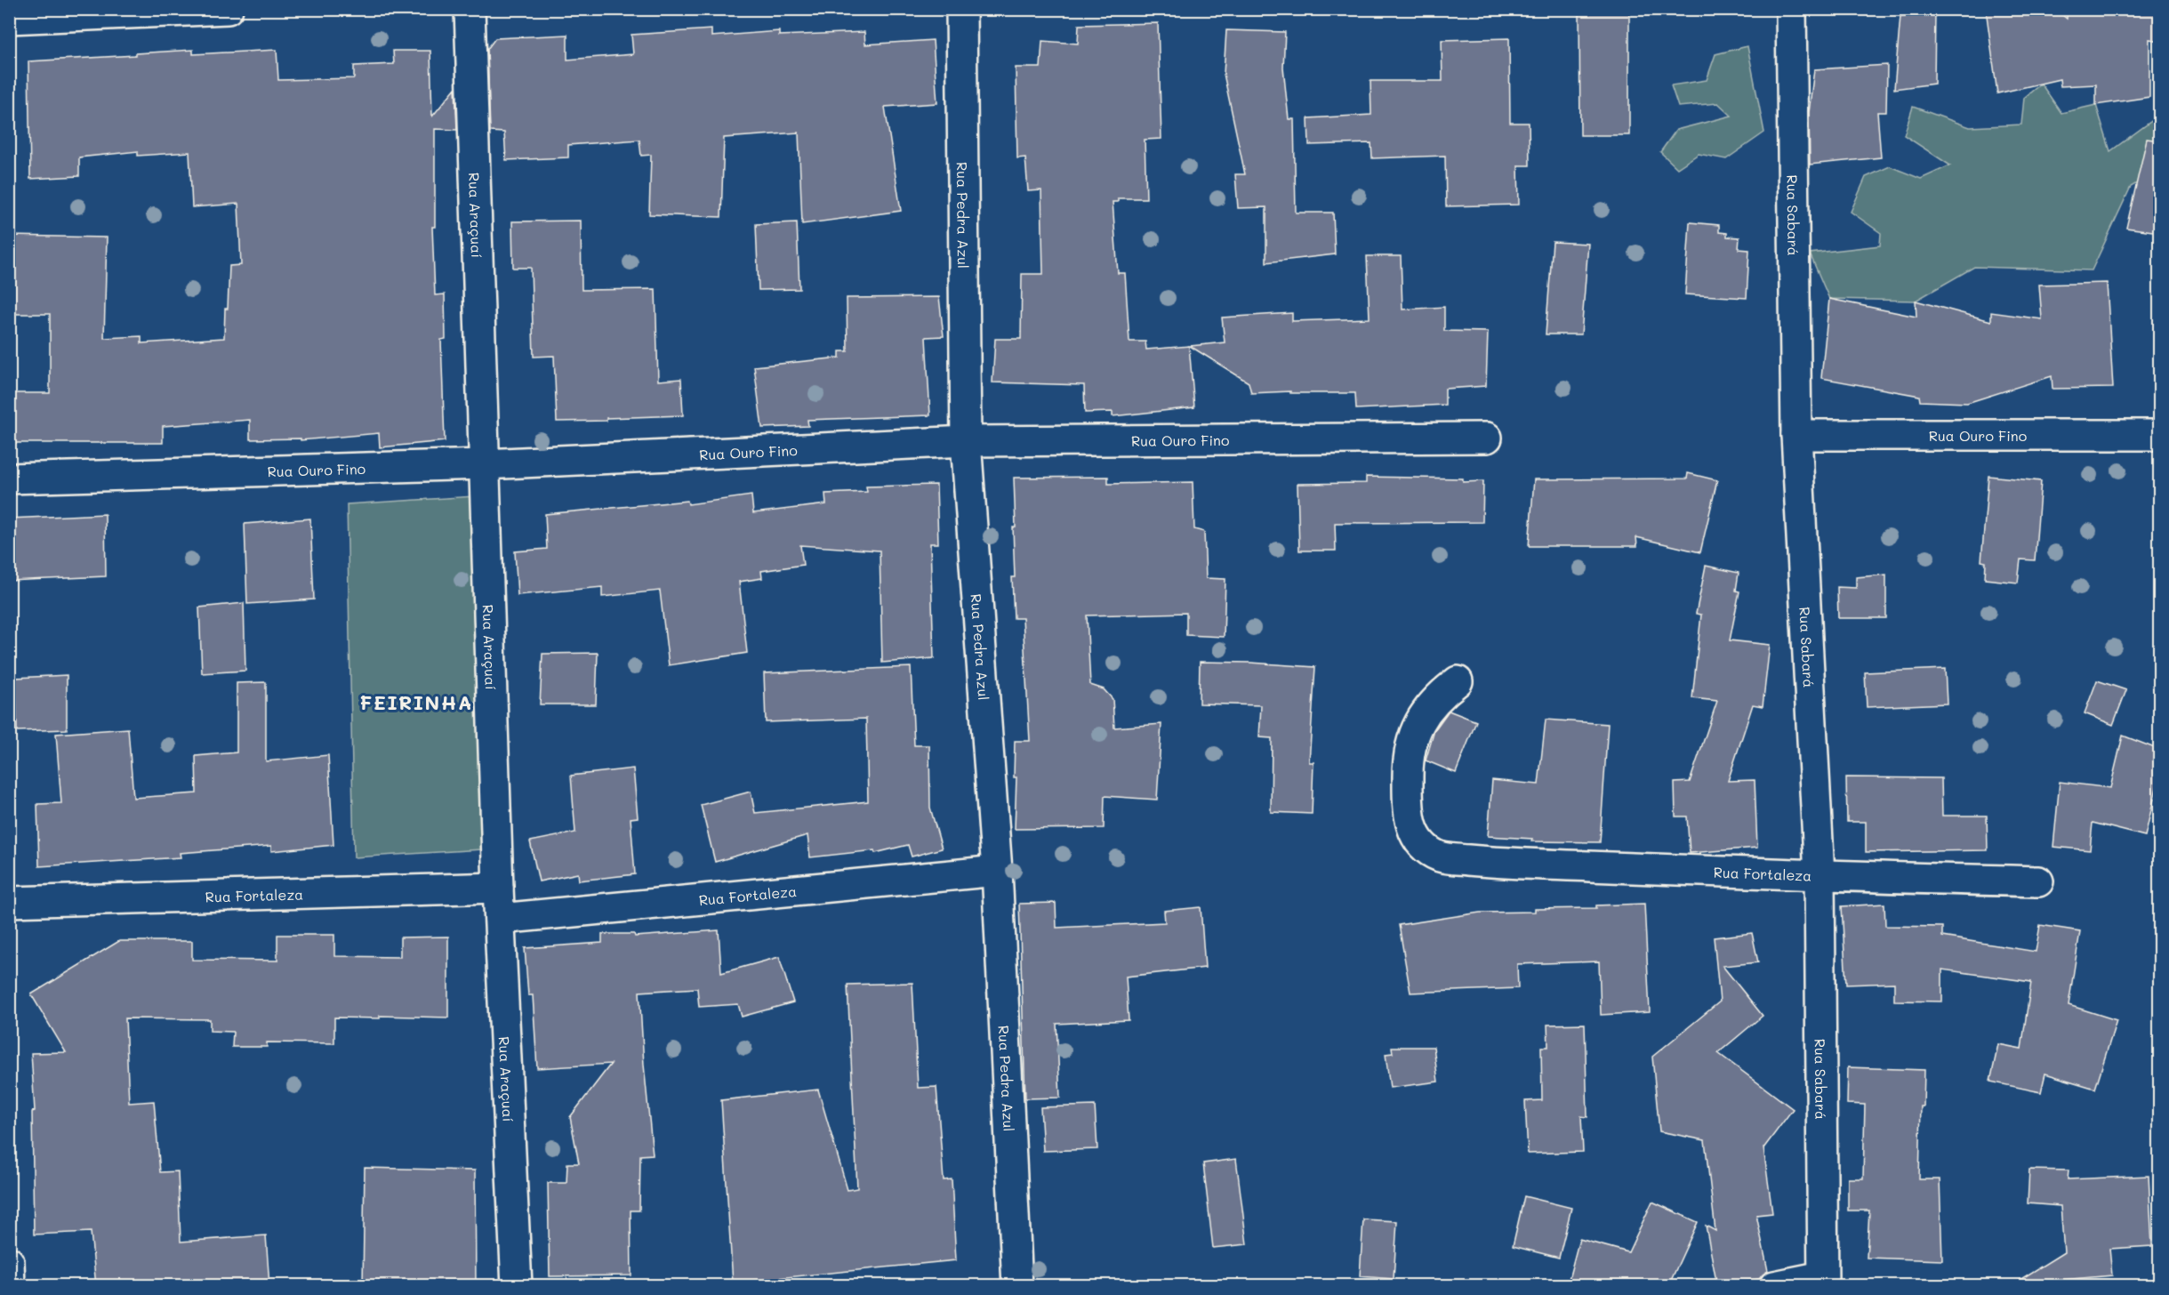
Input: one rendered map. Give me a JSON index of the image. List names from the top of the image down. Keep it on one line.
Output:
{"streets":{"street":["Rua Araçuaí","Rua Sabará","Rua Pedra Azul","Rua Ouro Fino","Rua Fortaleza"]},"crossings":[["Rua Araçuaí","Rua Ouro Fino"],["Rua Araçuaí","Rua Fortaleza"],["Rua Sabará","Rua Ouro Fino"],["Rua Sabará","Rua Fortaleza"],["Rua Pedra Azul","Rua Ouro Fino"],["Rua Pedra Azul","Rua Fortaleza"]],"districts":["FEIRINHA"]}
